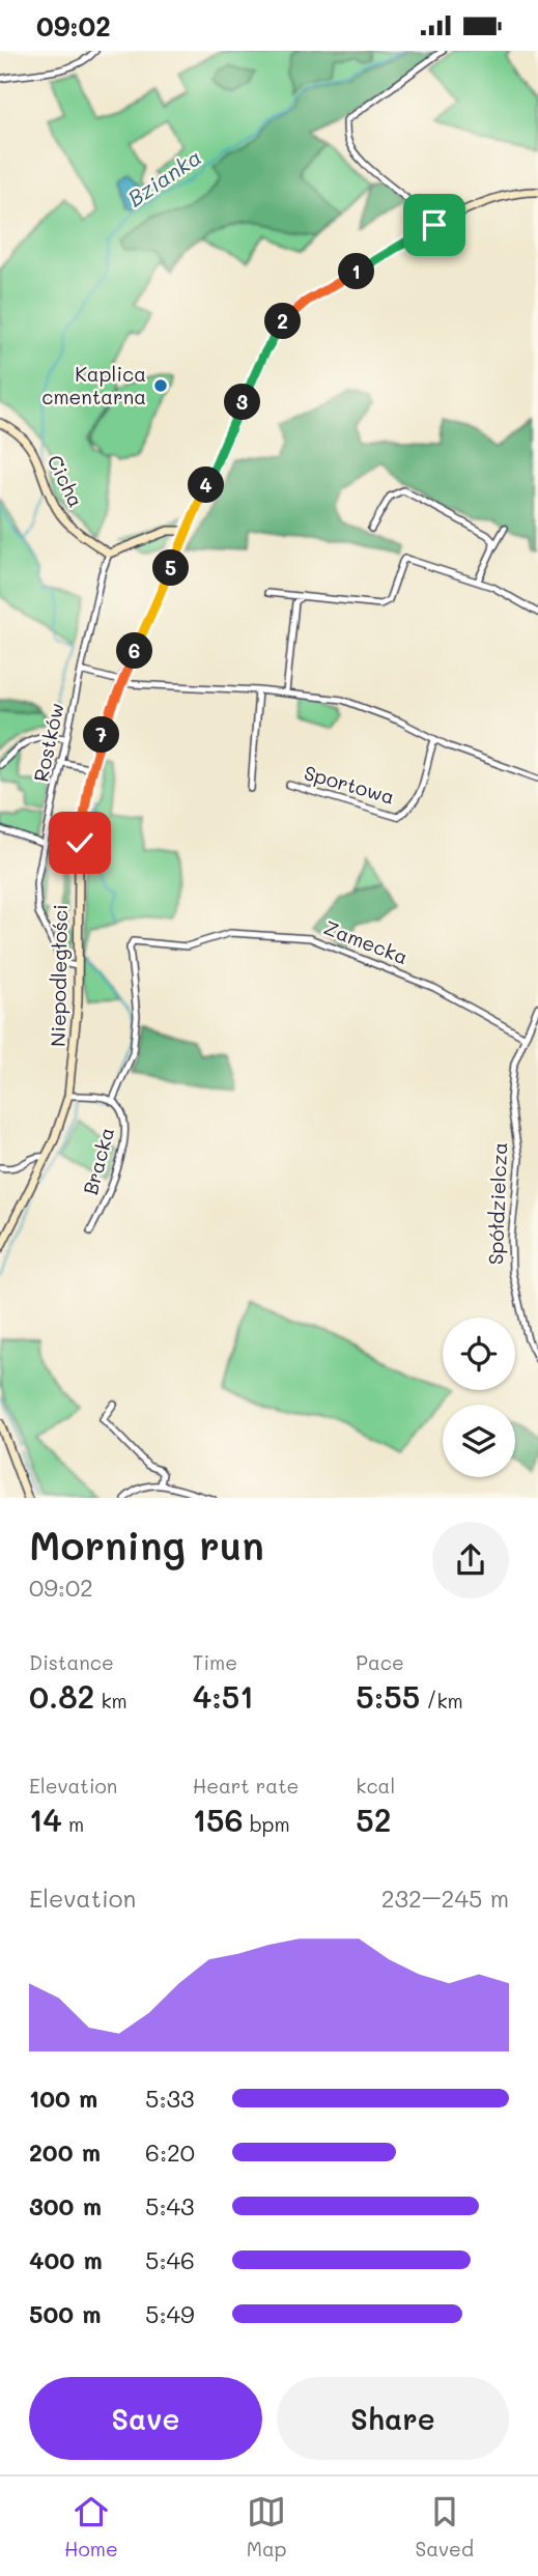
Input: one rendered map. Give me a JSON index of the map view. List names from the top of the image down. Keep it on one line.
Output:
{"streets":{"street":["Cicha","Rostków","Sportowa","Zamecka","Niepodległości","Bracka","Spółdzielcza"]},"crossings":[["Cicha","Rostków"],["Rostków","Niepodległości"],["Zamecka","Bracka"],["Zamecka","Spółdzielcza"],["Niepodległości","Bracka"]],"water":["Bzianka"],"places":["Kaplica cmentarna"],"page":{"status":"09:02","pins":["1","2","3","4","5","6","7"],"heading":["Morning run","09:02"],"stats":[["Distance","0.82 km"],["Time","4:51"],["Pace","5:55 /km"],["Elevation","14 m"],["Heart rate","156 bpm"],["kcal","52"]],"chart":["Elevation","232–245 m"],"list":[{"name":"100 m","note":"5:33"},{"name":"200 m","note":"6:20"},{"name":"300 m","note":"5:43"},{"name":"400 m","note":"5:46"},{"name":"500 m","note":"5:49"}],"buttons":["Save","Share"],"tabs":["Home","Map","Saved"]}}
